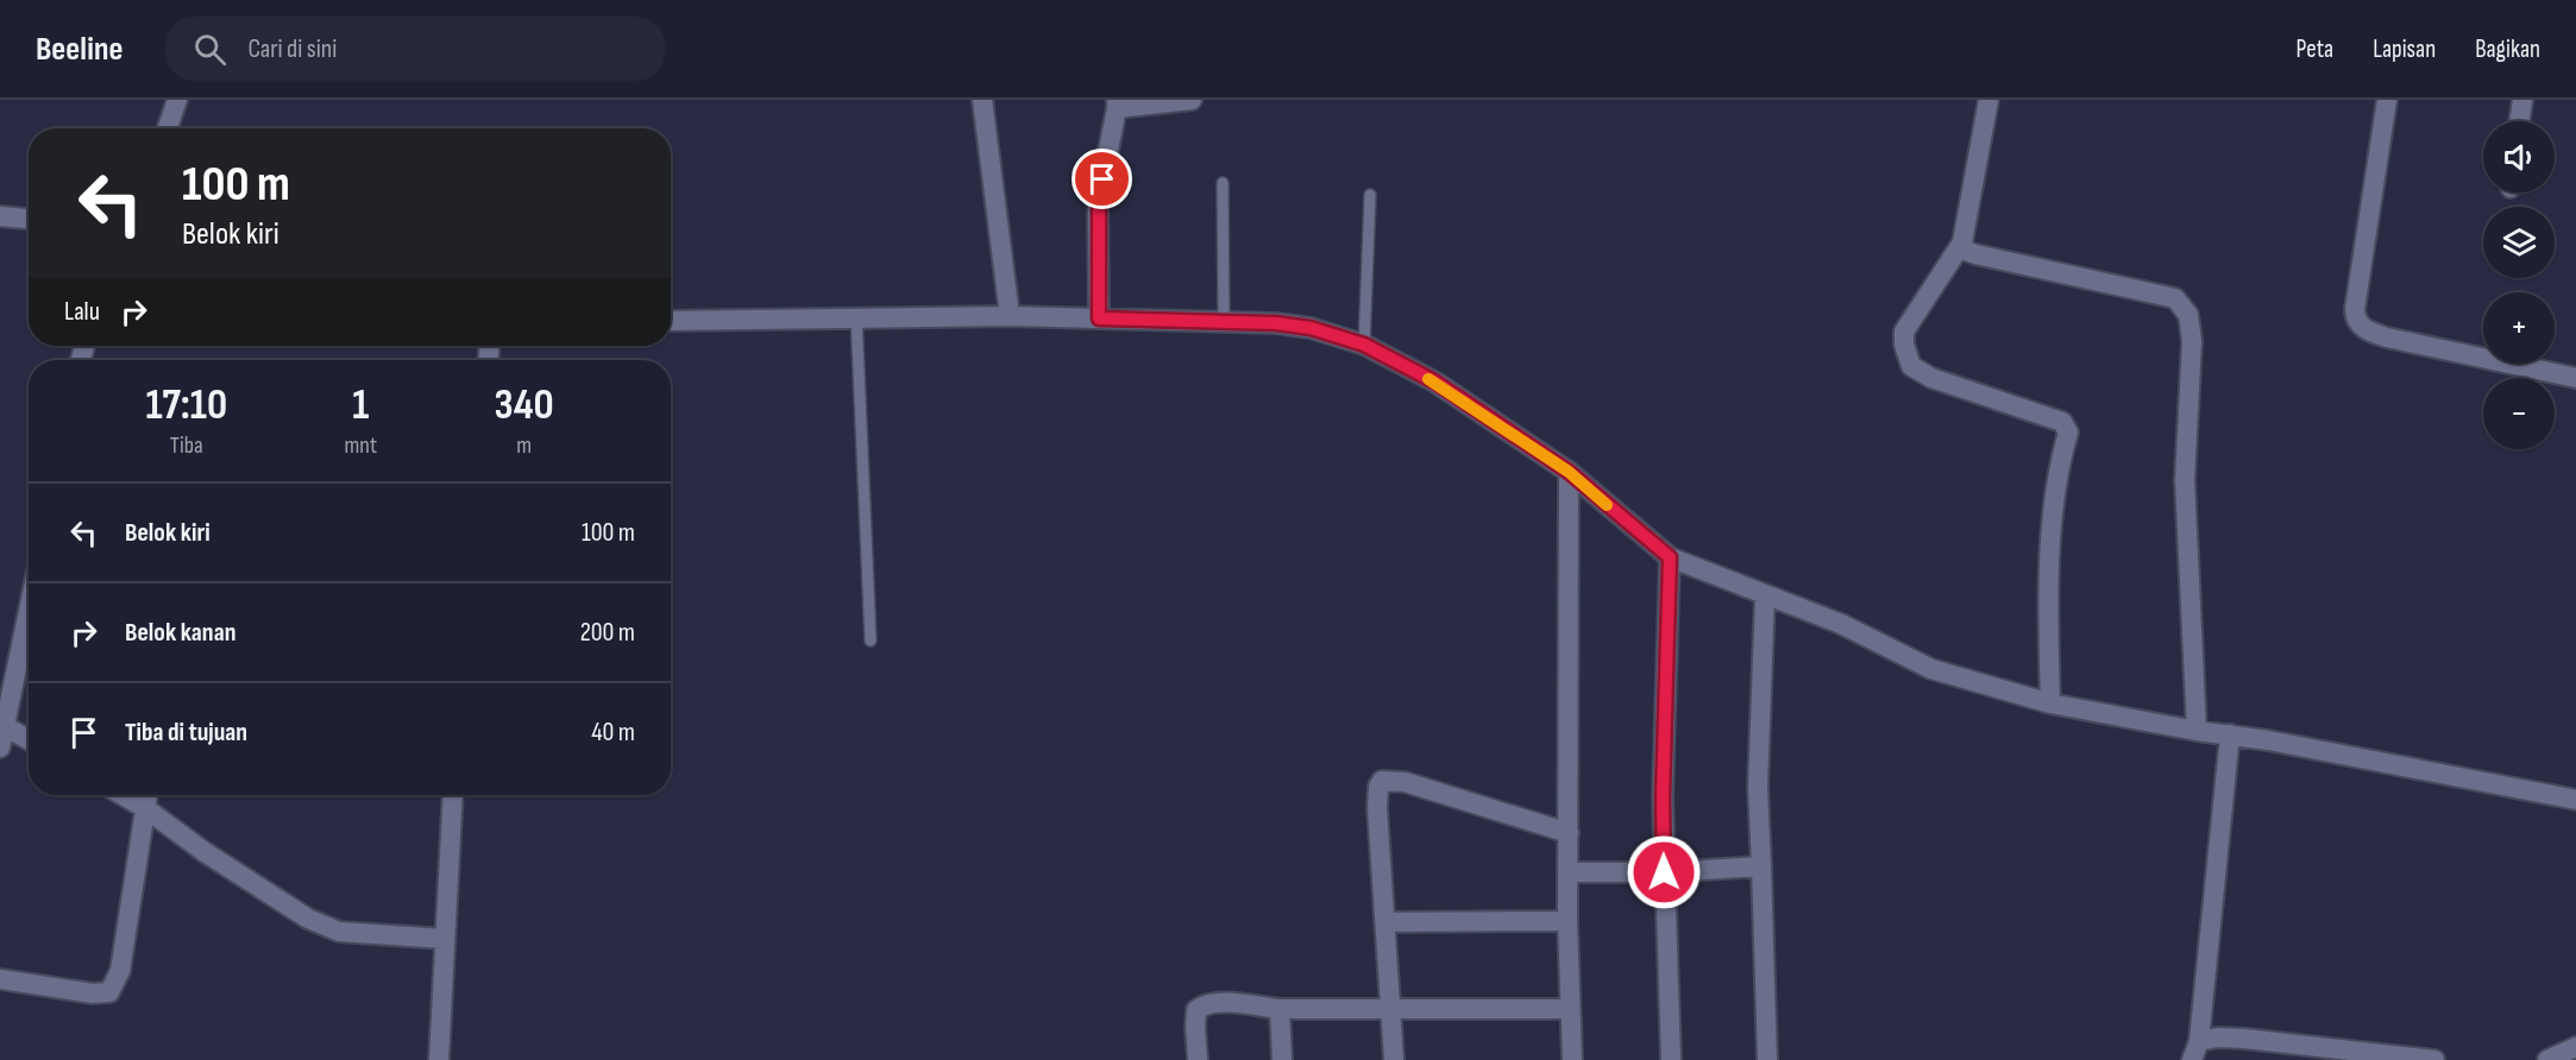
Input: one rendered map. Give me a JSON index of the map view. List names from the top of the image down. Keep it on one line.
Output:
{"page":{"header":"Beeline","search":"Cari di sini","nav":["Peta","Lapisan","Bagikan"],"map_buttons":["+","−"],"turn":["100 m","Belok kiri"],"then":"Lalu","eta":["17:10","Tiba","1","mnt","340","m"],"list":[{"name":"Belok kiri","value":"100 m"},{"name":"Belok kanan","value":"200 m"},{"name":"Tiba di tujuan","value":"40 m"}]}}
